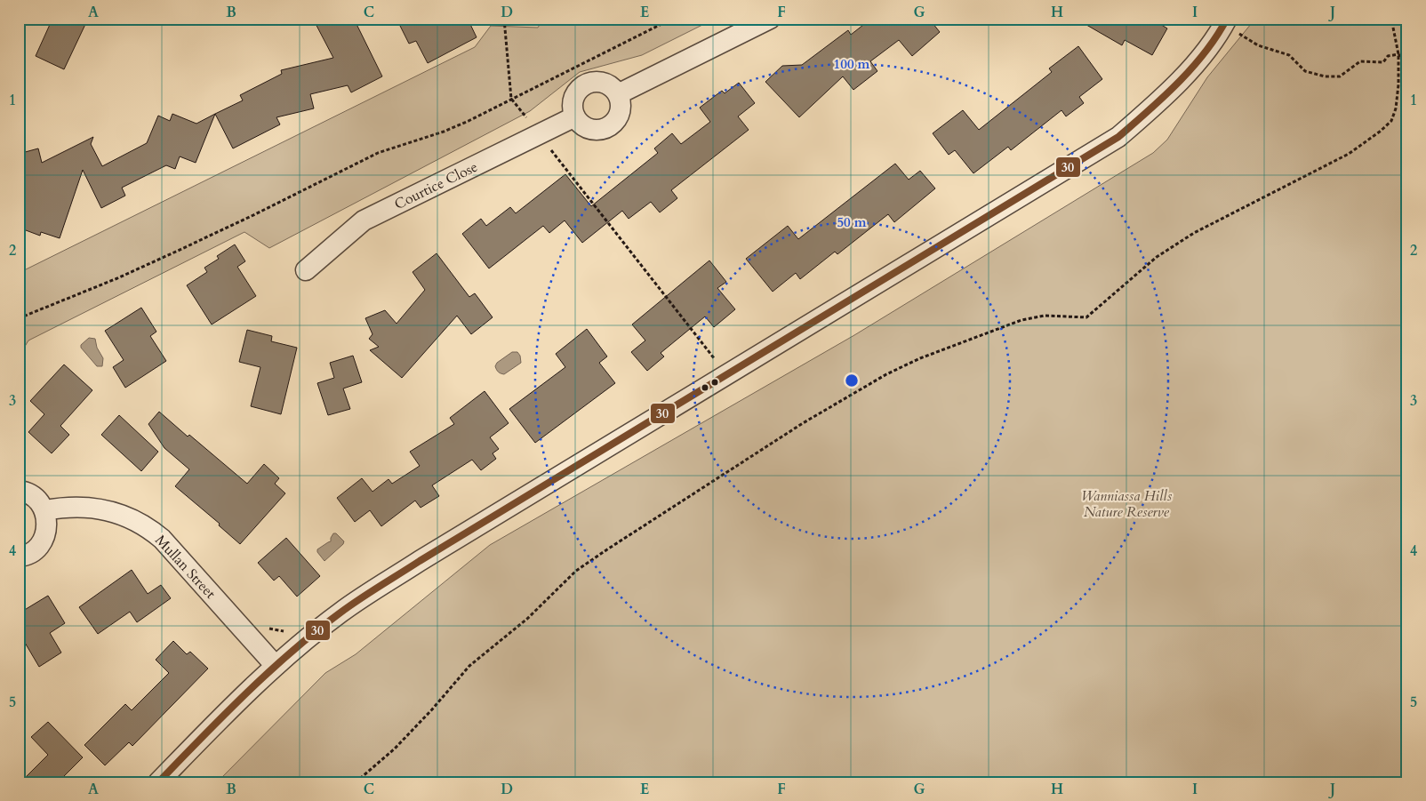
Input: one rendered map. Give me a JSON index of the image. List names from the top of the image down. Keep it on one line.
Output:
{"streets":{"street":["Courtice Close","Mullan Street"]},"parks":["Wanniassa Hills Nature Reserve"],"lines":["transit line 30"],"grid":{"columns":["A","B","C","D","E","F","G","H","I","J"],"rows":["1","2","3","4","5"]},"rings":["100 m","50 m"]}
